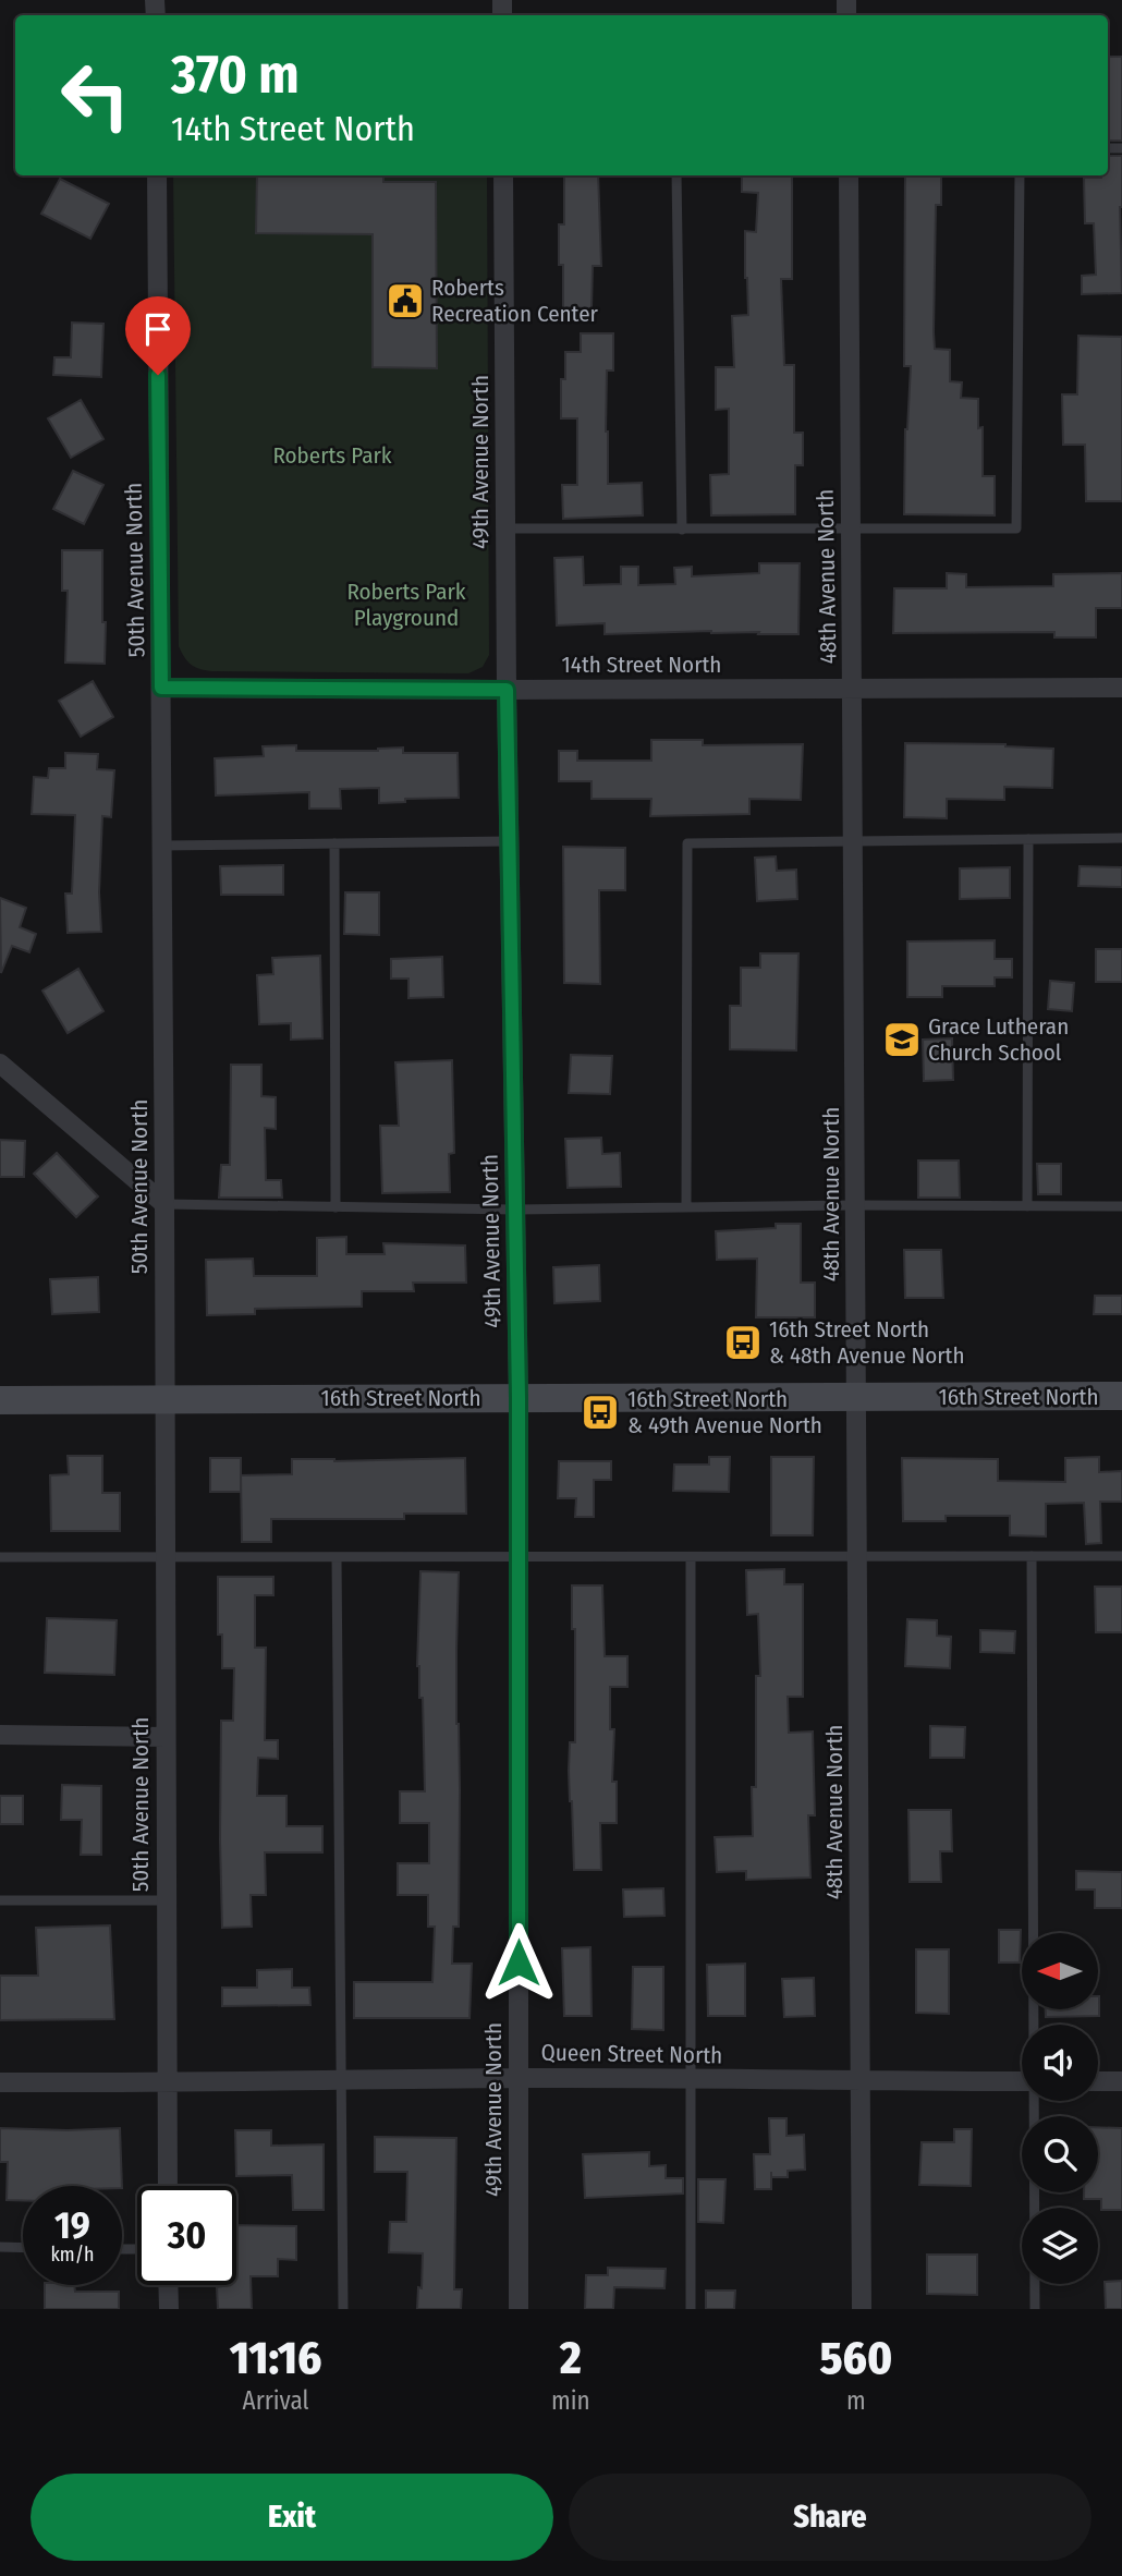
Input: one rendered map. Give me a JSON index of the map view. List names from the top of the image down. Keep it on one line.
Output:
{"streets":{"street":["49th Avenue North","50th Avenue North","48th Avenue North","14th Street North","16th Street North","Queen Street North"]},"crossings":[["49th Avenue North","14th Street North"],["49th Avenue North","16th Street North"],["49th Avenue North","Queen Street North"],["50th Avenue North","14th Street North"],["50th Avenue North","16th Street North"],["50th Avenue North","Queen Street North"],["48th Avenue North","14th Street North"],["48th Avenue North","16th Street North"],["48th Avenue North","Queen Street North"]],"parks":["Roberts Park","Roberts Park Playground"],"places":{"public building":["Roberts Recreation Center"],"school or university":["Grace Lutheran Church School"],"bus stop":["16th Street North & 48th Avenue North","16th Street North & 49th Avenue North"]},"north":"left","page":{"turn":["370 m","14th Street North"],"speed":"19 km/h","limit":"30","eta":["11:16","Arrival","2","min","560","m"],"buttons":["Exit","Share"]}}
